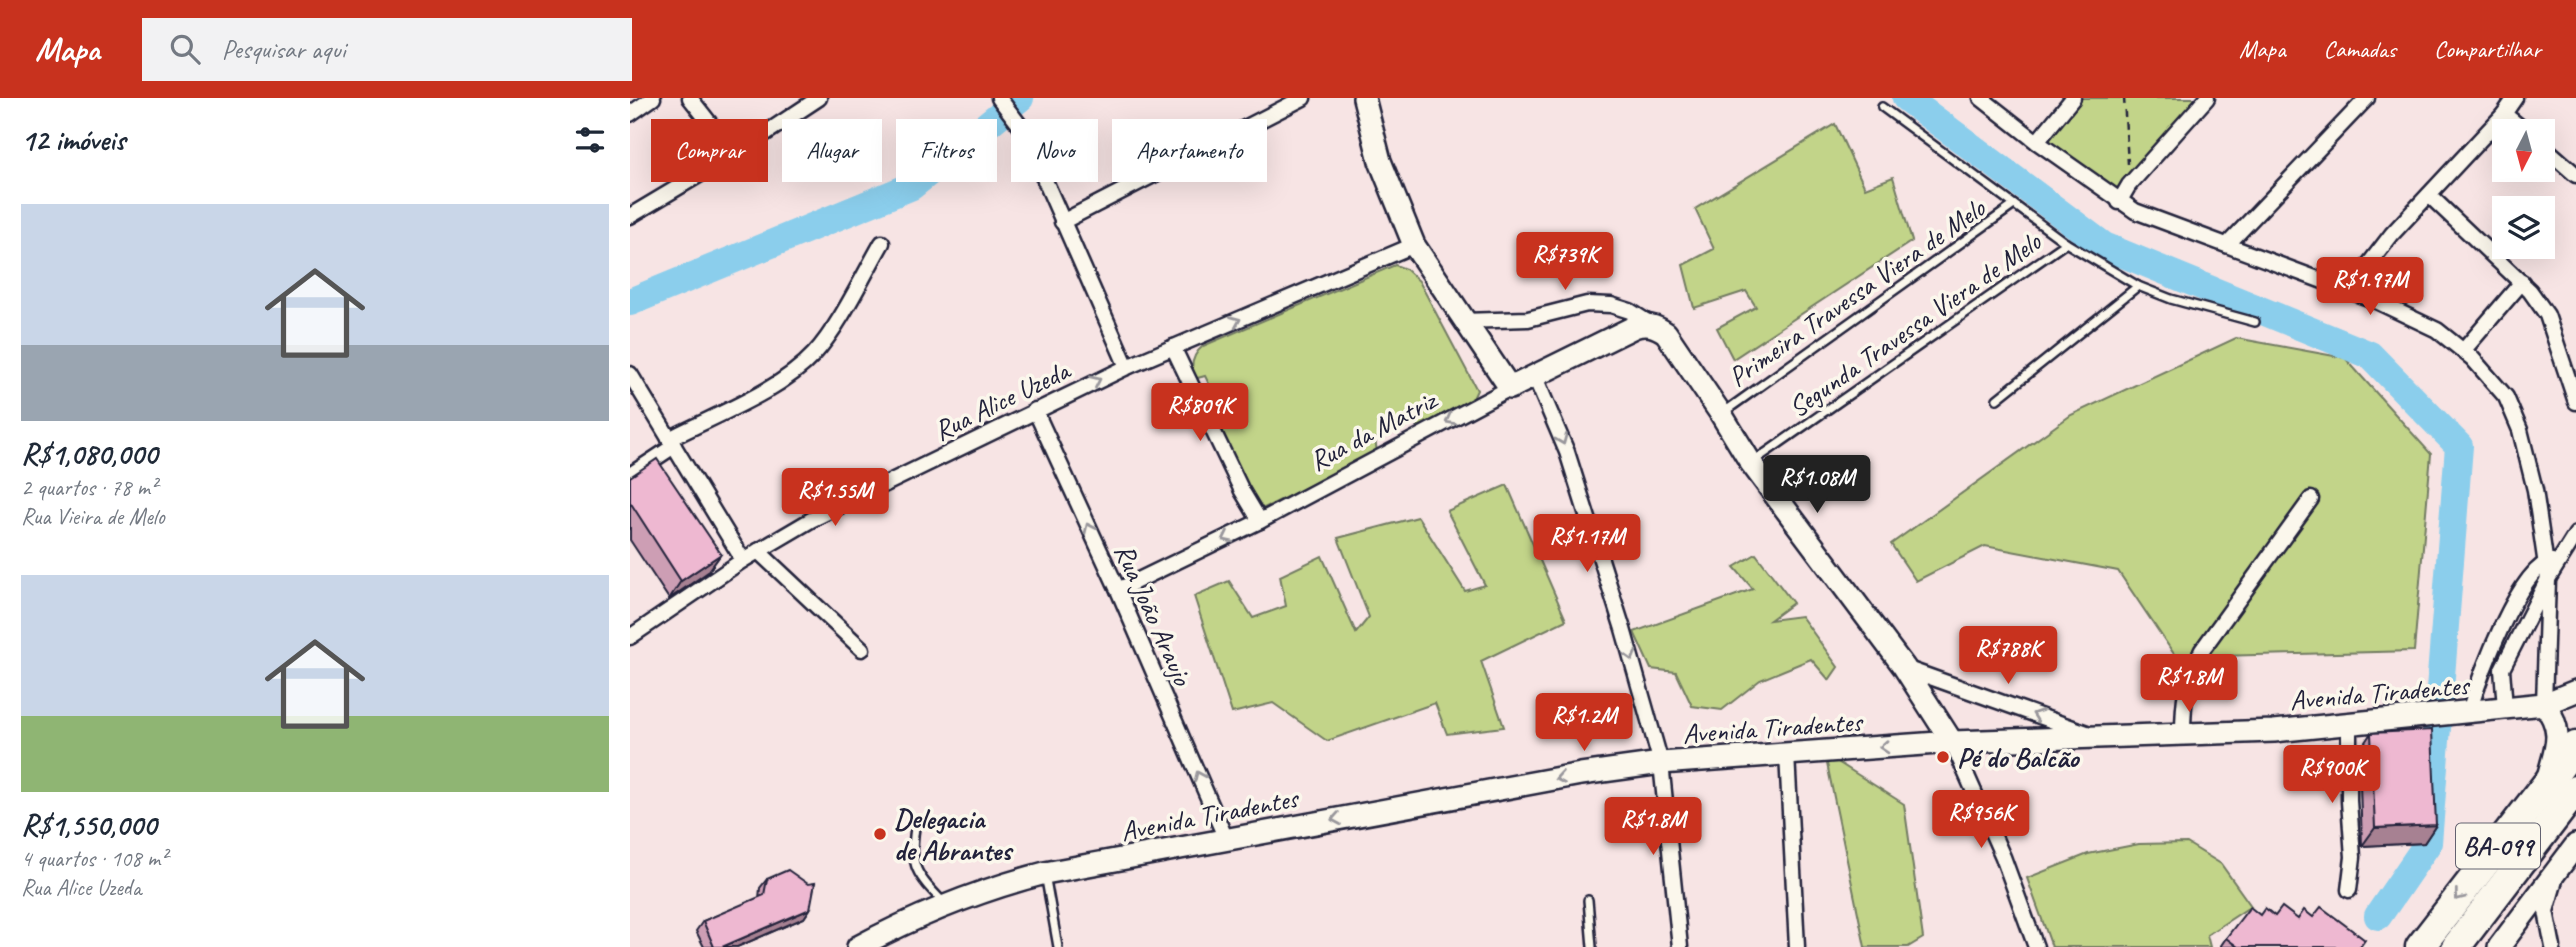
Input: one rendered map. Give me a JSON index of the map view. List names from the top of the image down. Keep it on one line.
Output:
{"streets":{"highway":["BA-099"],"street":["Rua Alice Uzeda","Rua da Matriz","Rua João Araujo","Avenida Tiradentes"],"lane":["Primeira Travessa Viera de Melo","Segunda Travessa Viera de Melo"]},"crossings":[["Rua Alice Uzeda","Rua João Araujo"],["Rua da Matriz","Rua João Araujo"],["Rua João Araujo","Avenida Tiradentes"]],"one_way":["Rua Alice Uzeda","Rua da Matriz","Rua João Araujo"],"places":["Pé do Balcão","Delegacia de Abrantes"],"north":"bottom","page":{"header":"Mapa","search":"Pesquisar aqui","nav":["Mapa","Camadas","Compartilhar"],"heading":"12 imóveis","chip":["Comprar","Alugar","Filtros","Novo","Apartamento"],"list":[{"name":"R$1,080,000","note":"2 quartos · 78 m² · Rua Vieira de Melo"},{"name":"R$1,550,000","note":"4 quartos · 108 m² · Rua Alice Uzeda"}],"price":["R$739K","R$1.97M","R$809K","R$1.08M","R$1.55M","R$1.17M","R$788K","R$1.8M","R$1.2M","R$900K","R$956K","R$1.8M"]}}
